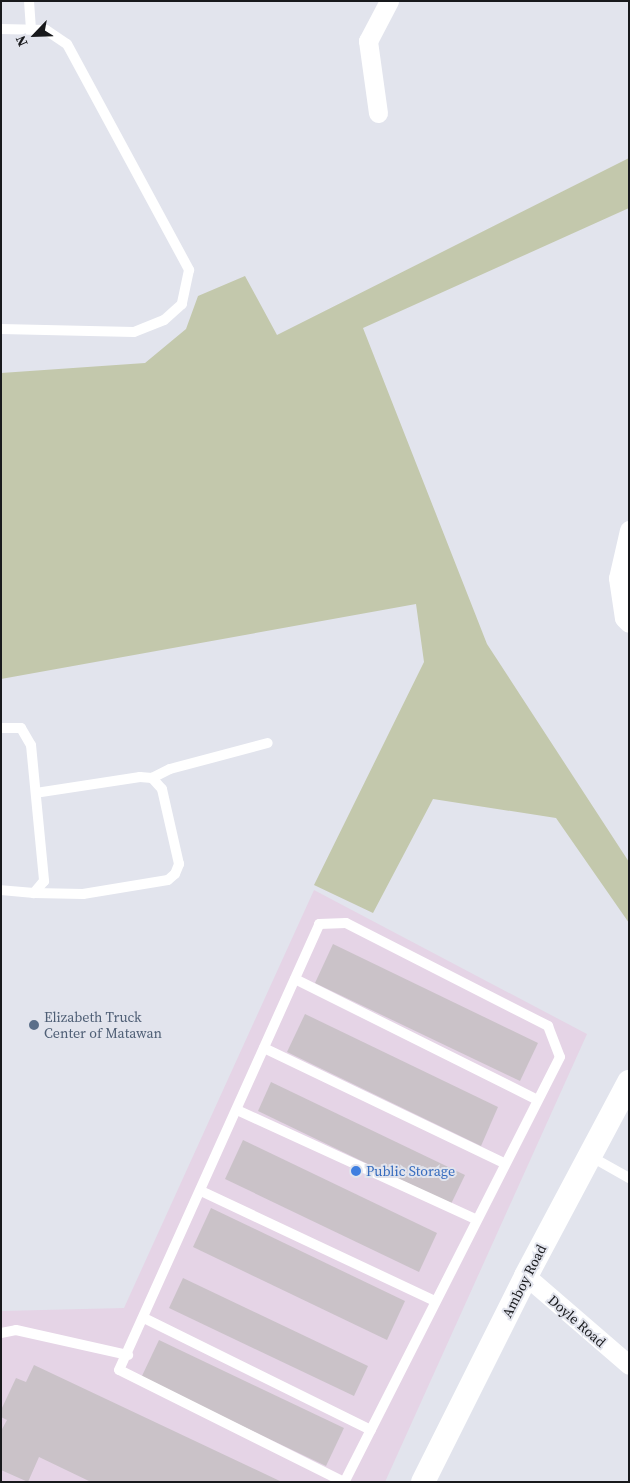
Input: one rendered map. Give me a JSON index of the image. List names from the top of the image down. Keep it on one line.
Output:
{"streets":{"street":["Amboy Road","Doyle Road"]},"crossings":[["Amboy Road","Doyle Road"]],"places":["Elizabeth Truck Center of Matawan","Public Storage"],"north":"bottom left"}
